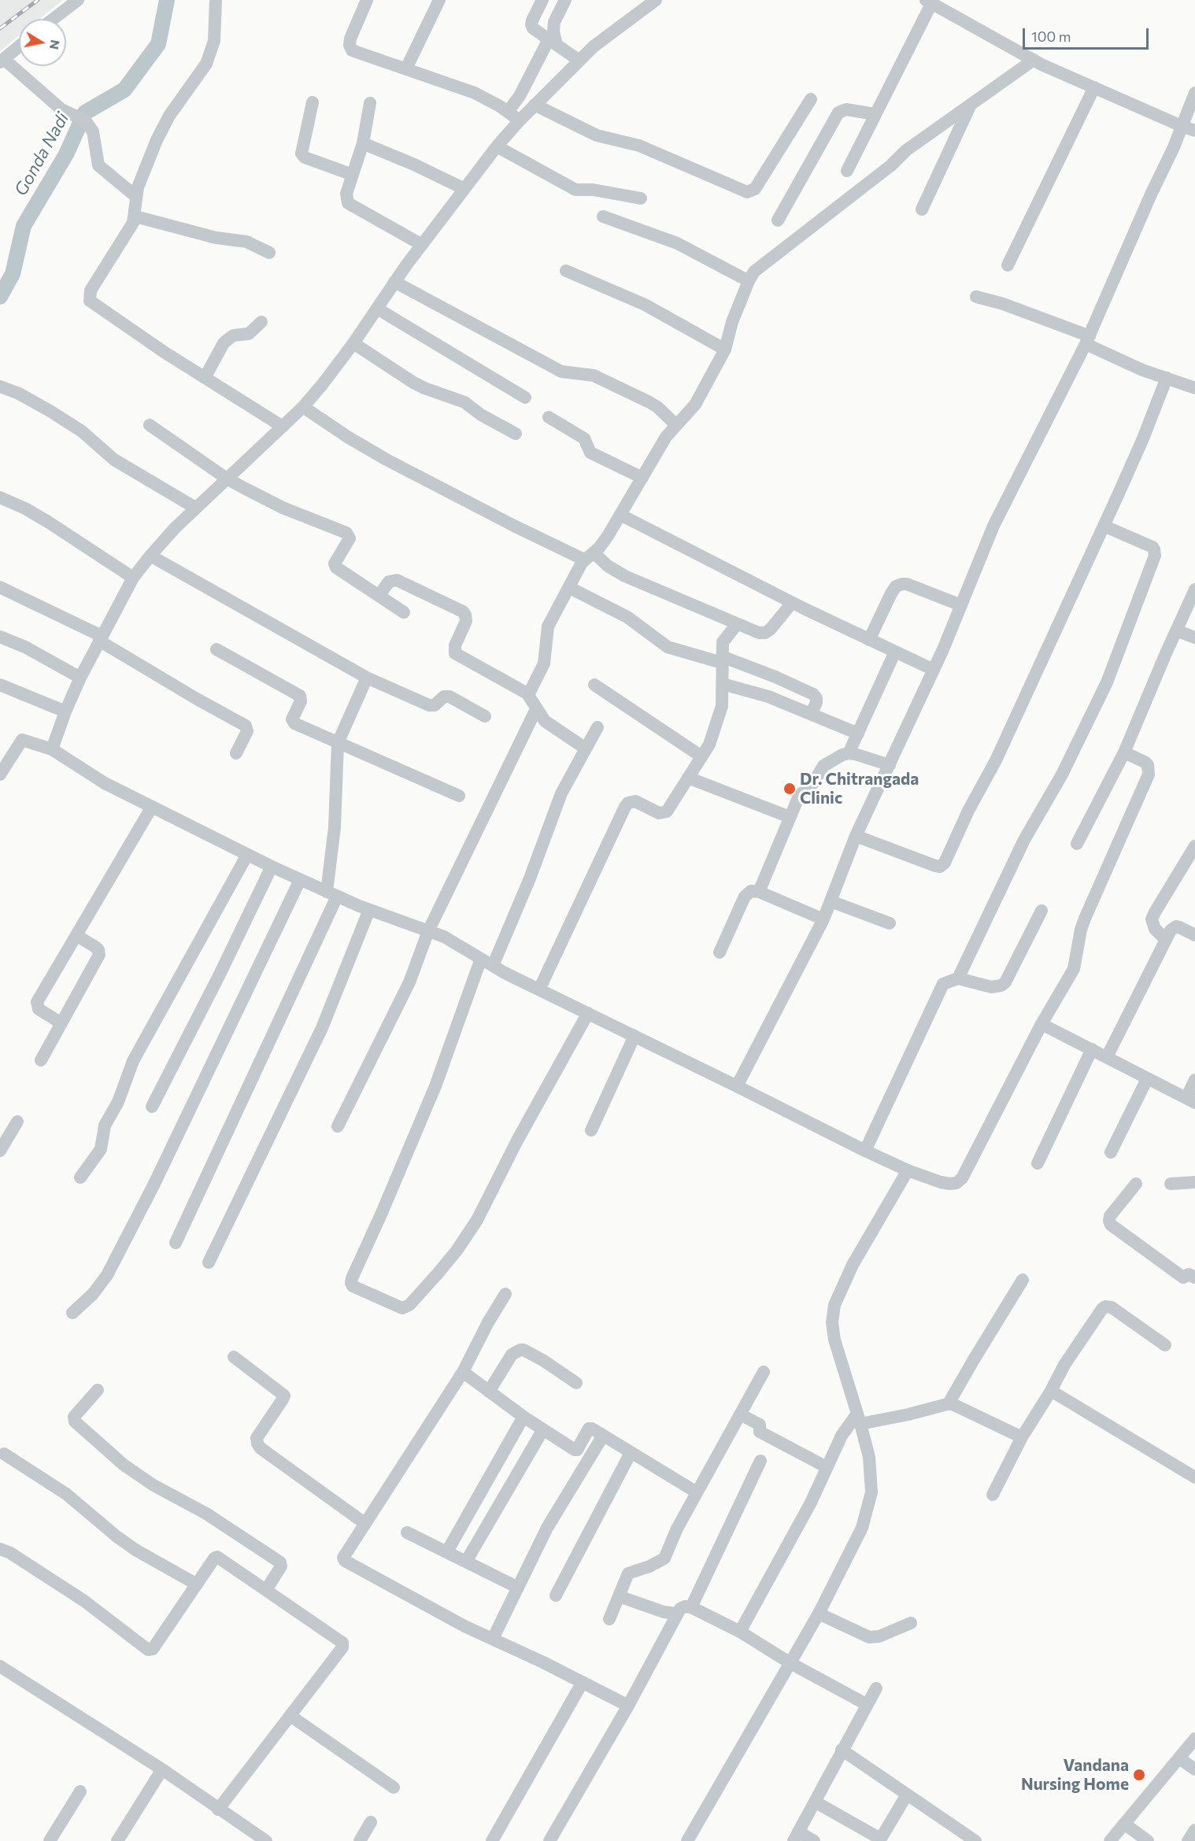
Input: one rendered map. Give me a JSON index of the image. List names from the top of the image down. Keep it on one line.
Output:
{"water":["Gonda Nadi"],"places":["Dr. Chitrangada Clinic","Vandana Nursing Home"],"scale_bar":"100 m","north":"right"}
